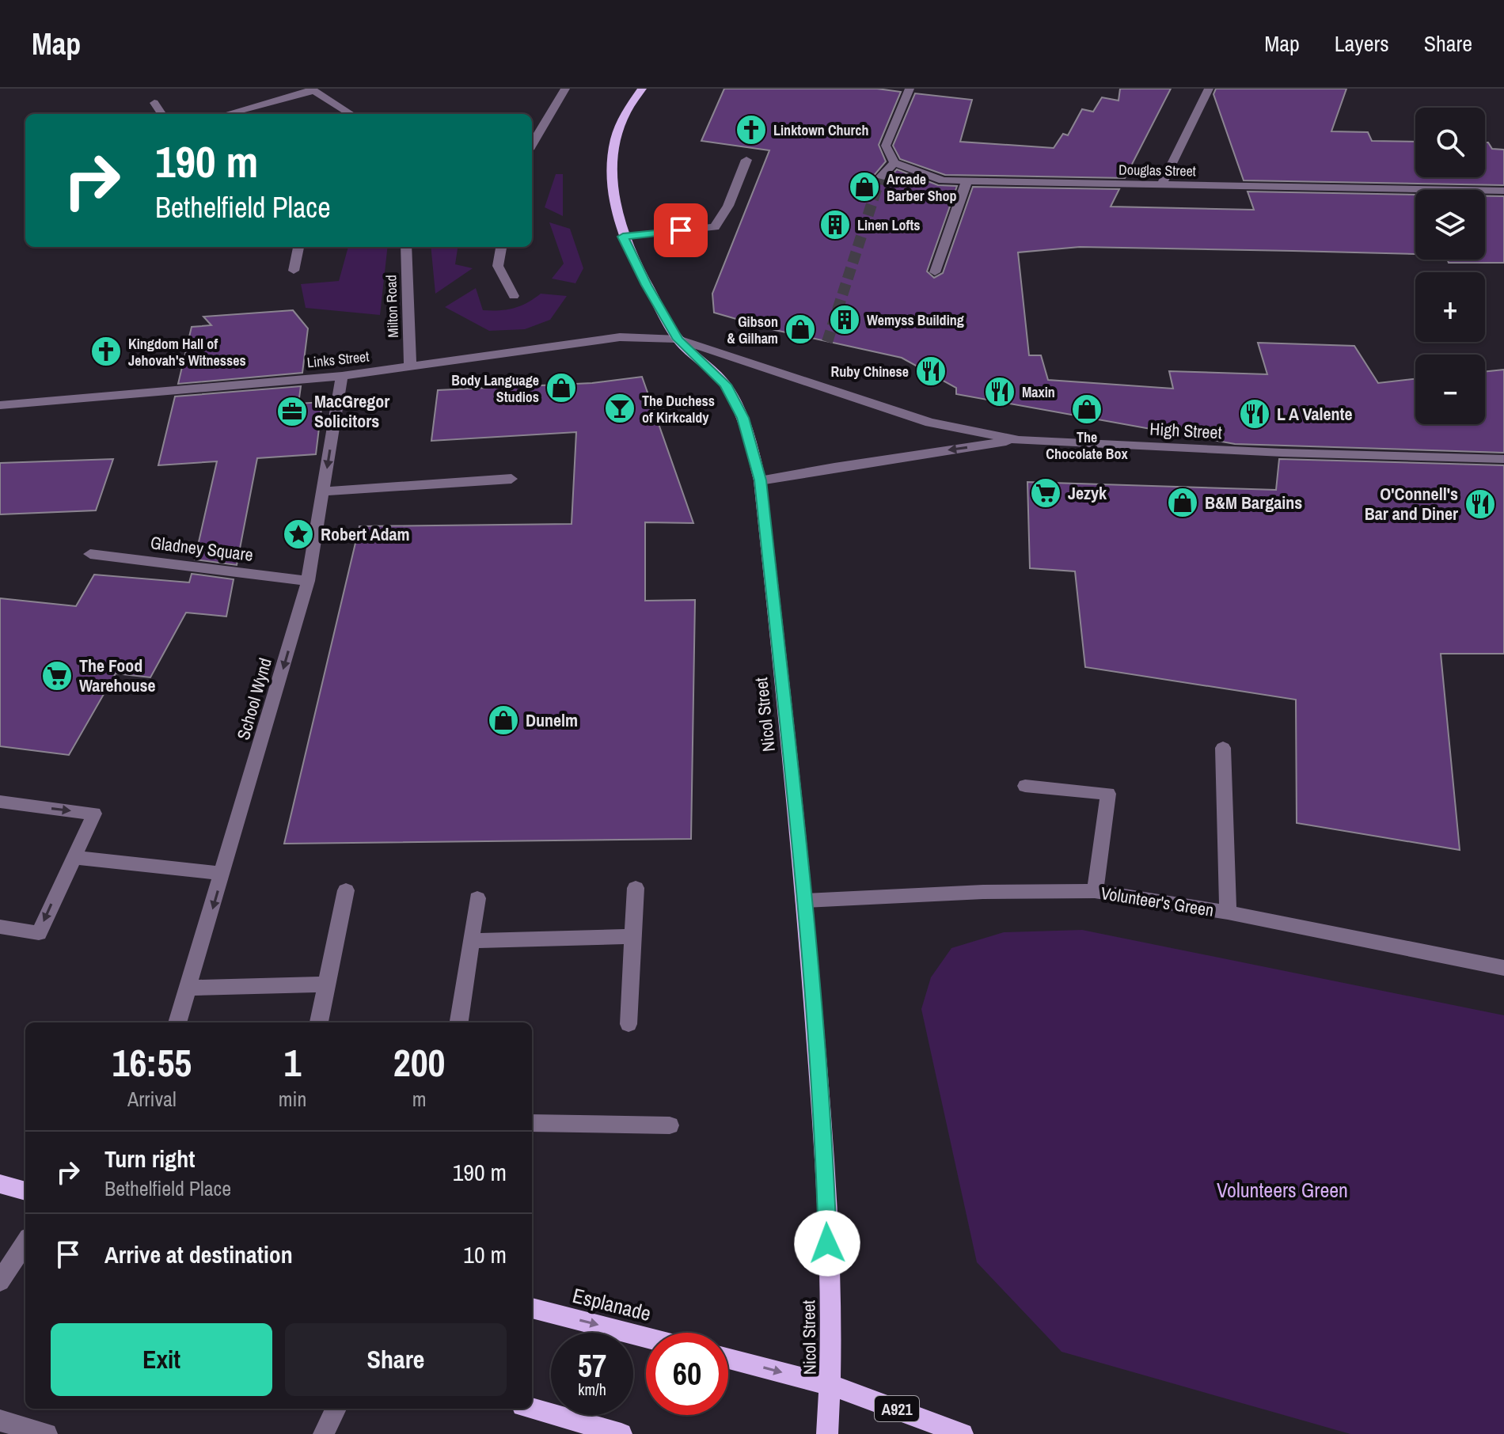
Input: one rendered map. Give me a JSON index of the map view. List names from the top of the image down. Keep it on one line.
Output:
{"streets":{"main road":["Nicol Street","Esplanade","A921"],"street":["Douglas Street","Milton Road","Links Street","High Street","Gladney Square","School Wynd","Volunteer's Green"]},"crossings":[["Milton Road","Links Street"],["Links Street","High Street"],["Links Street","School Wynd"],["Links Street","Nicol Street"],["High Street","Nicol Street"],["Gladney Square","School Wynd"],["Nicol Street","Volunteer's Green"],["Nicol Street","A921"]],"one_way":["School Wynd"],"parks":["Volunteers Green"],"places":{"church":["Linktown Church","Kingdom Hall of Jehovah's Witnesses"],"shop":["Arcade Barber Shop","Gibson & Gilham","Body Language Studios","The Chocolate Box","B&M Bargains","Dunelm"],"building":["Linen Lofts","Wemyss Building"],"restaurant":["Ruby Chinese","Maxin","L A Valente","O'Connell's Bar and Diner"],"bar":["The Duchess of Kirkcaldy"],"office":["MacGregor Solicitors"],"supermarket":["Jezyk","The Food Warehouse"],"place":["Robert Adam"]},"page":{"header":"Map","nav":["Map","Layers","Share"],"map_buttons":["+","−"],"turn":["190 m","Bethelfield Place"],"eta":["16:55","Arrival","1","min","200","m"],"list":[{"name":"Turn right","note":"Bethelfield Place","value":"190 m"},{"name":"Arrive at destination","value":"10 m"}],"buttons":["Exit","Share"],"speed":"57 km/h","limit":"60"}}
